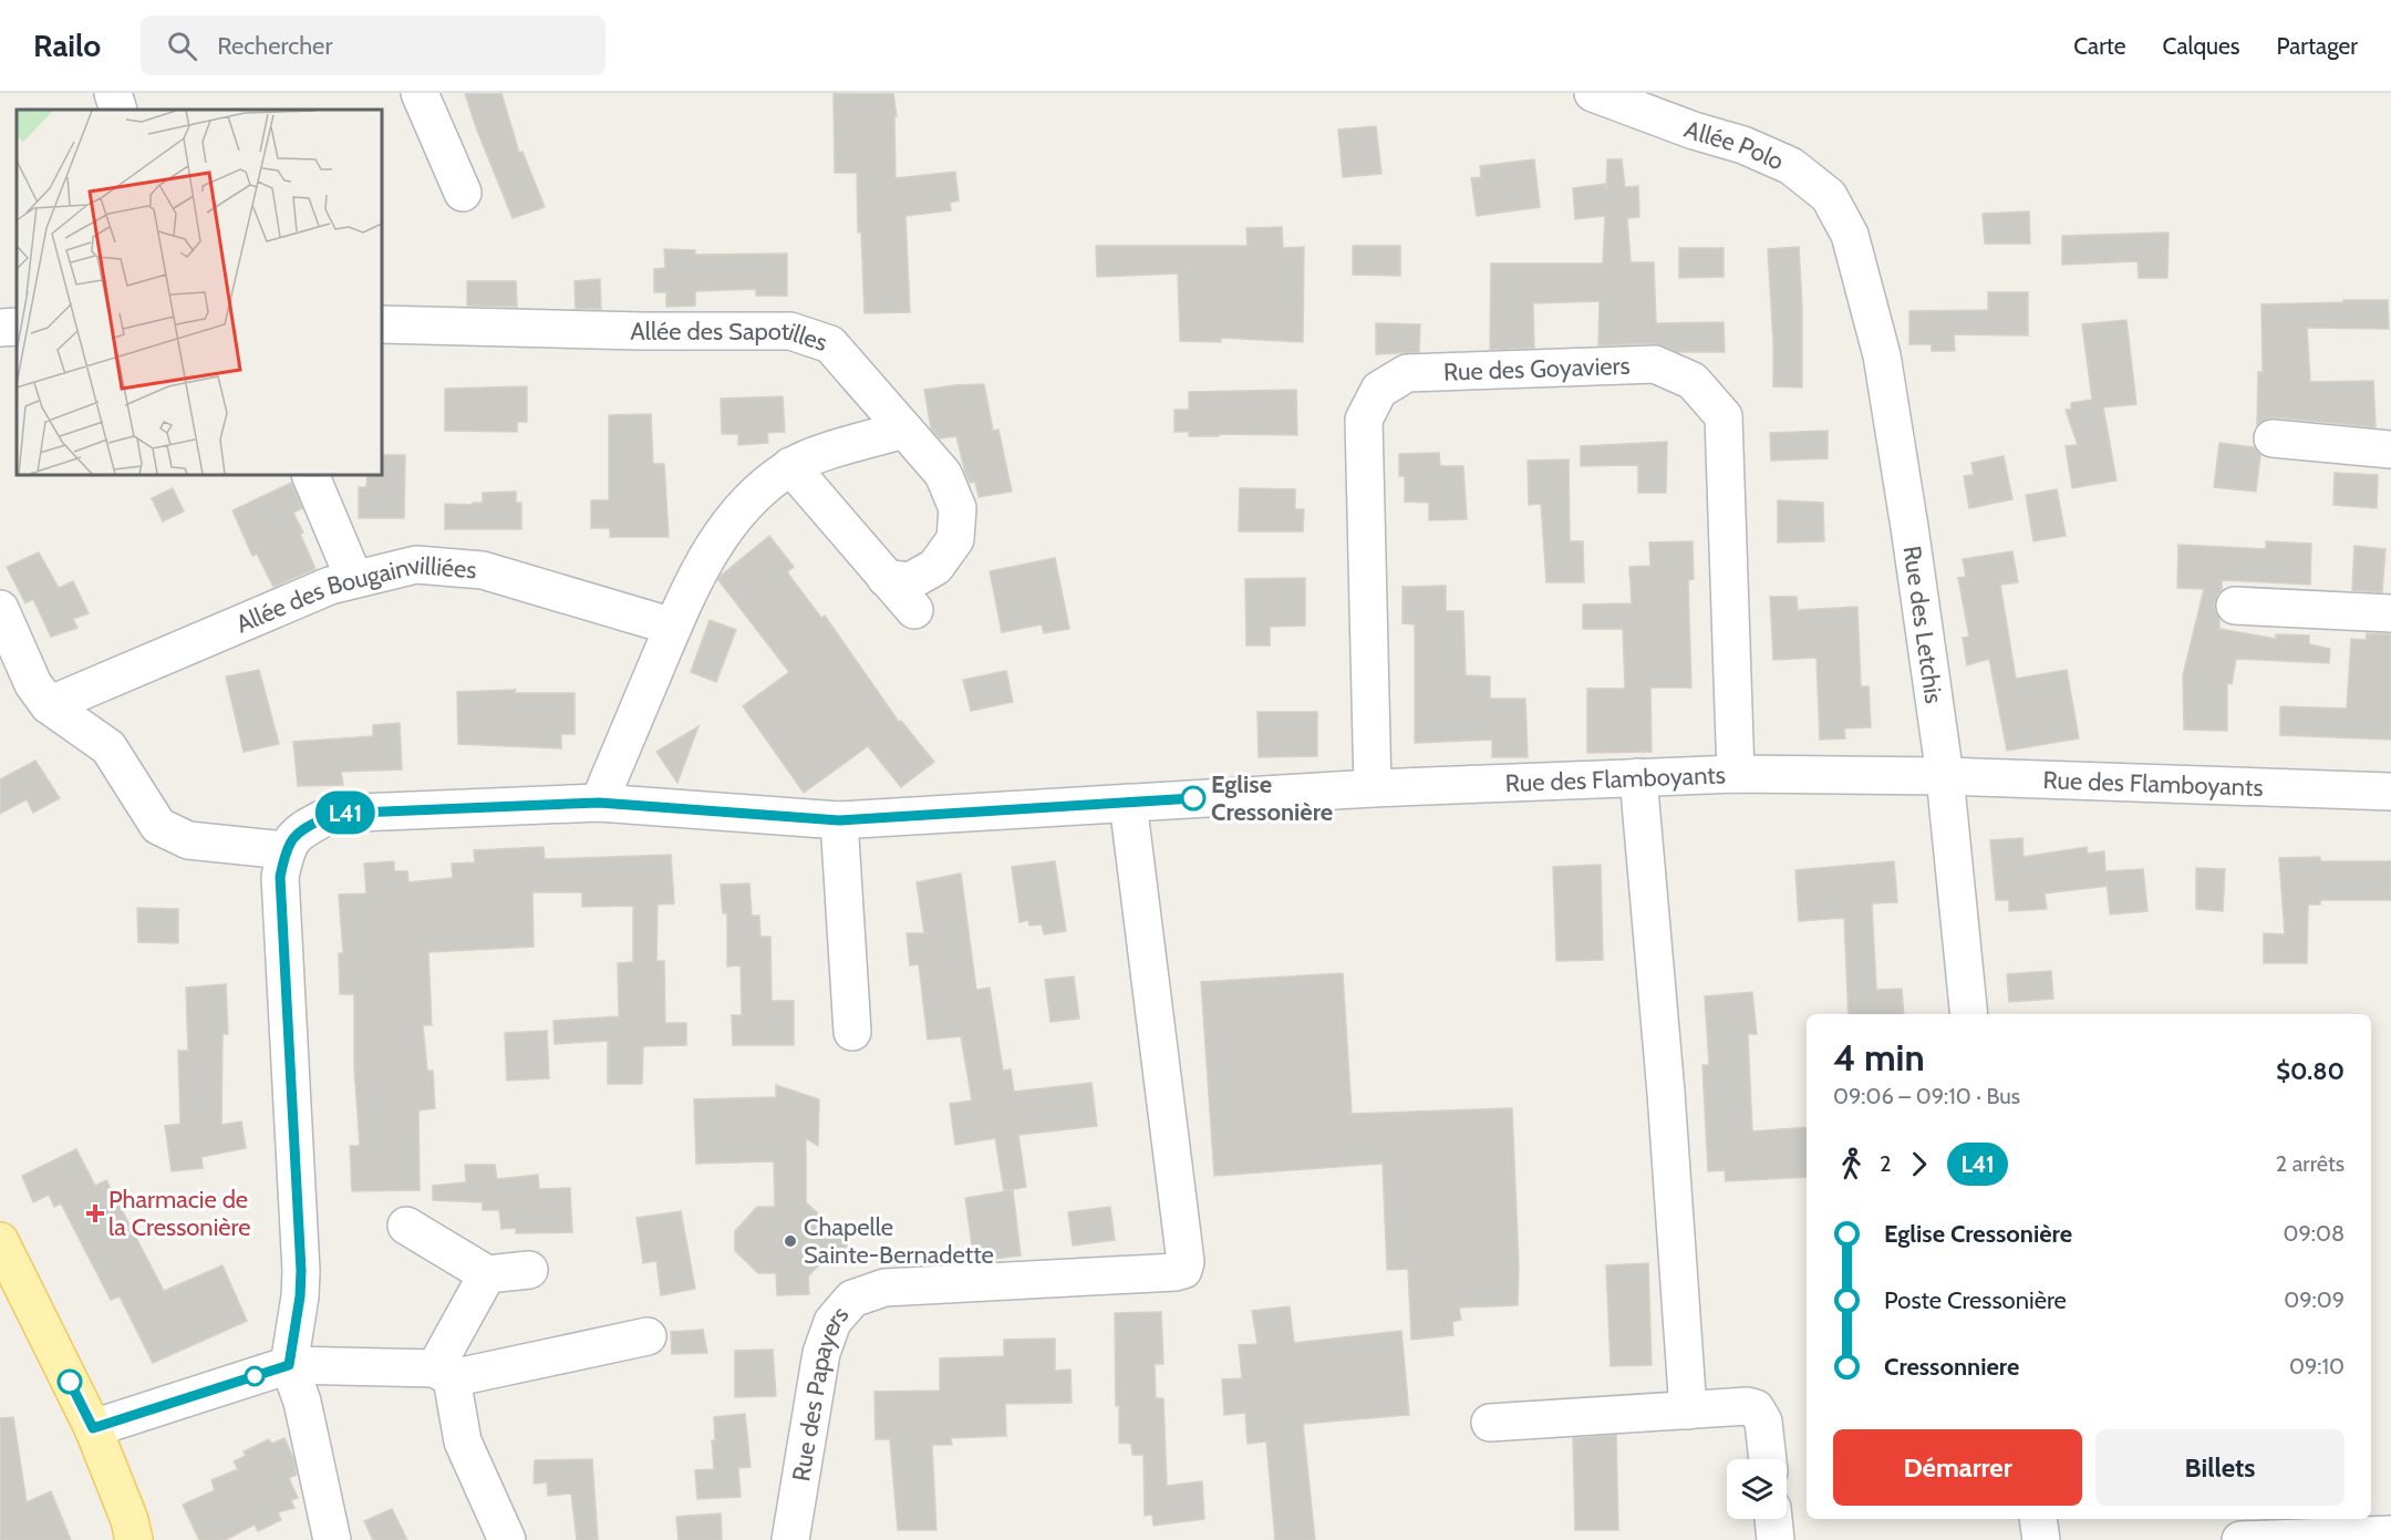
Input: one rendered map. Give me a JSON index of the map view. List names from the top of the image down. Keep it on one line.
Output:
{"streets":{"street":["Allée Polo","Allée des Sapotilles","Rue des Goyaviers","Allée des Bougainvilliées","Rue des Letchis","Rue des Flamboyants","Rue des Papayers"]},"crossings":[["Allée Polo","Rue des Letchis"],["Rue des Goyaviers","Rue des Flamboyants"],["Rue des Letchis","Rue des Flamboyants"],["Rue des Flamboyants","Rue des Papayers"]],"places":{"other":["Eglise Cressonière","Chapelle Sainte-Bernadette"],"health":["Pharmacie de la Cressonière"]},"lines":["bus line L41"],"page":{"header":"Railo","search":"Rechercher","nav":["Carte","Calques","Partager"],"on_map":"L41","heading":["4 min","09:06 – 09:10 · Bus","$0.80"],"legs":["2","L41","2 arrêts"],"list":[{"name":"Eglise Cressonière","value":"09:08"},{"name":"Poste Cressonière","value":"09:09"},{"name":"Cressonniere","value":"09:10"}],"buttons":["Démarrer","Billets"]}}
